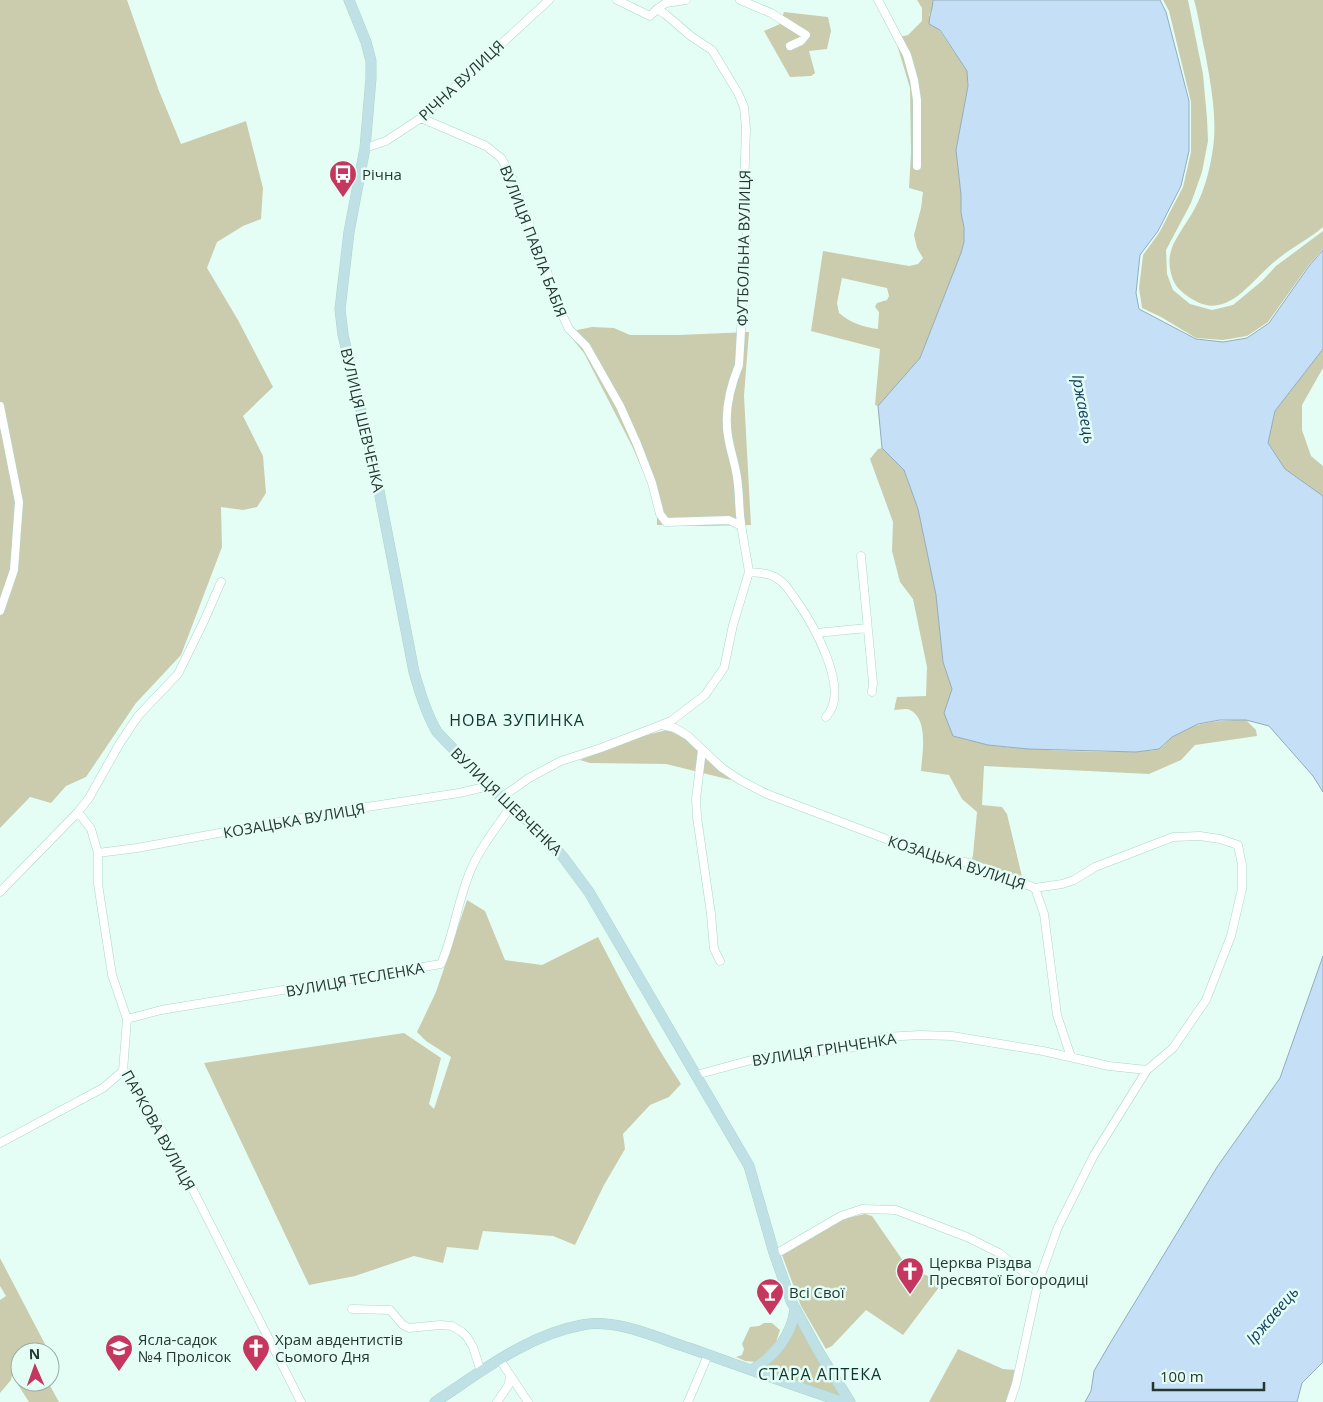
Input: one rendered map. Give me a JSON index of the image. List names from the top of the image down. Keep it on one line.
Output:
{"streets":{"street":["РІЧНА ВУЛИЦЯ","ВУЛИЦЯ ПАВЛА БАБІЯ","ФУТБОЛЬНА ВУЛИЦЯ","ВУЛИЦЯ ШЕВЧЕНКА","КОЗАЦЬКА ВУЛИЦЯ","ВУЛИЦЯ ТЕСЛЕНКА","ВУЛИЦЯ ГРІНЧЕНКА","ПАРКОВА ВУЛИЦЯ"]},"crossings":[["РІЧНА ВУЛИЦЯ","ВУЛИЦЯ ПАВЛА БАБІЯ"],["РІЧНА ВУЛИЦЯ","ВУЛИЦЯ ШЕВЧЕНКА"],["ВУЛИЦЯ ПАВЛА БАБІЯ","ФУТБОЛЬНА ВУЛИЦЯ"],["ВУЛИЦЯ ШЕВЧЕНКА","КОЗАЦЬКА ВУЛИЦЯ"],["ВУЛИЦЯ ШЕВЧЕНКА","ВУЛИЦЯ ТЕСЛЕНКА"],["ВУЛИЦЯ ШЕВЧЕНКА","ВУЛИЦЯ ГРІНЧЕНКА"],["КОЗАЦЬКА ВУЛИЦЯ","ВУЛИЦЯ ГРІНЧЕНКА"],["КОЗАЦЬКА ВУЛИЦЯ","ПАРКОВА ВУЛИЦЯ"],["ВУЛИЦЯ ТЕСЛЕНКА","ПАРКОВА ВУЛИЦЯ"]],"districts":["НОВА ЗУПИНКА","СТАРА АПТЕКА"],"water":["Іржавець"],"places":{"bus stop":["Річна"],"church":["Церква Різдва Пресвятої Богородиці","Храм авдентистів Сьомого Дня"],"bar":["Всі Свої"],"school or university":["Ясла-садок №4 Пролісок"]},"scale_bar":"100 m","north":"top"}
